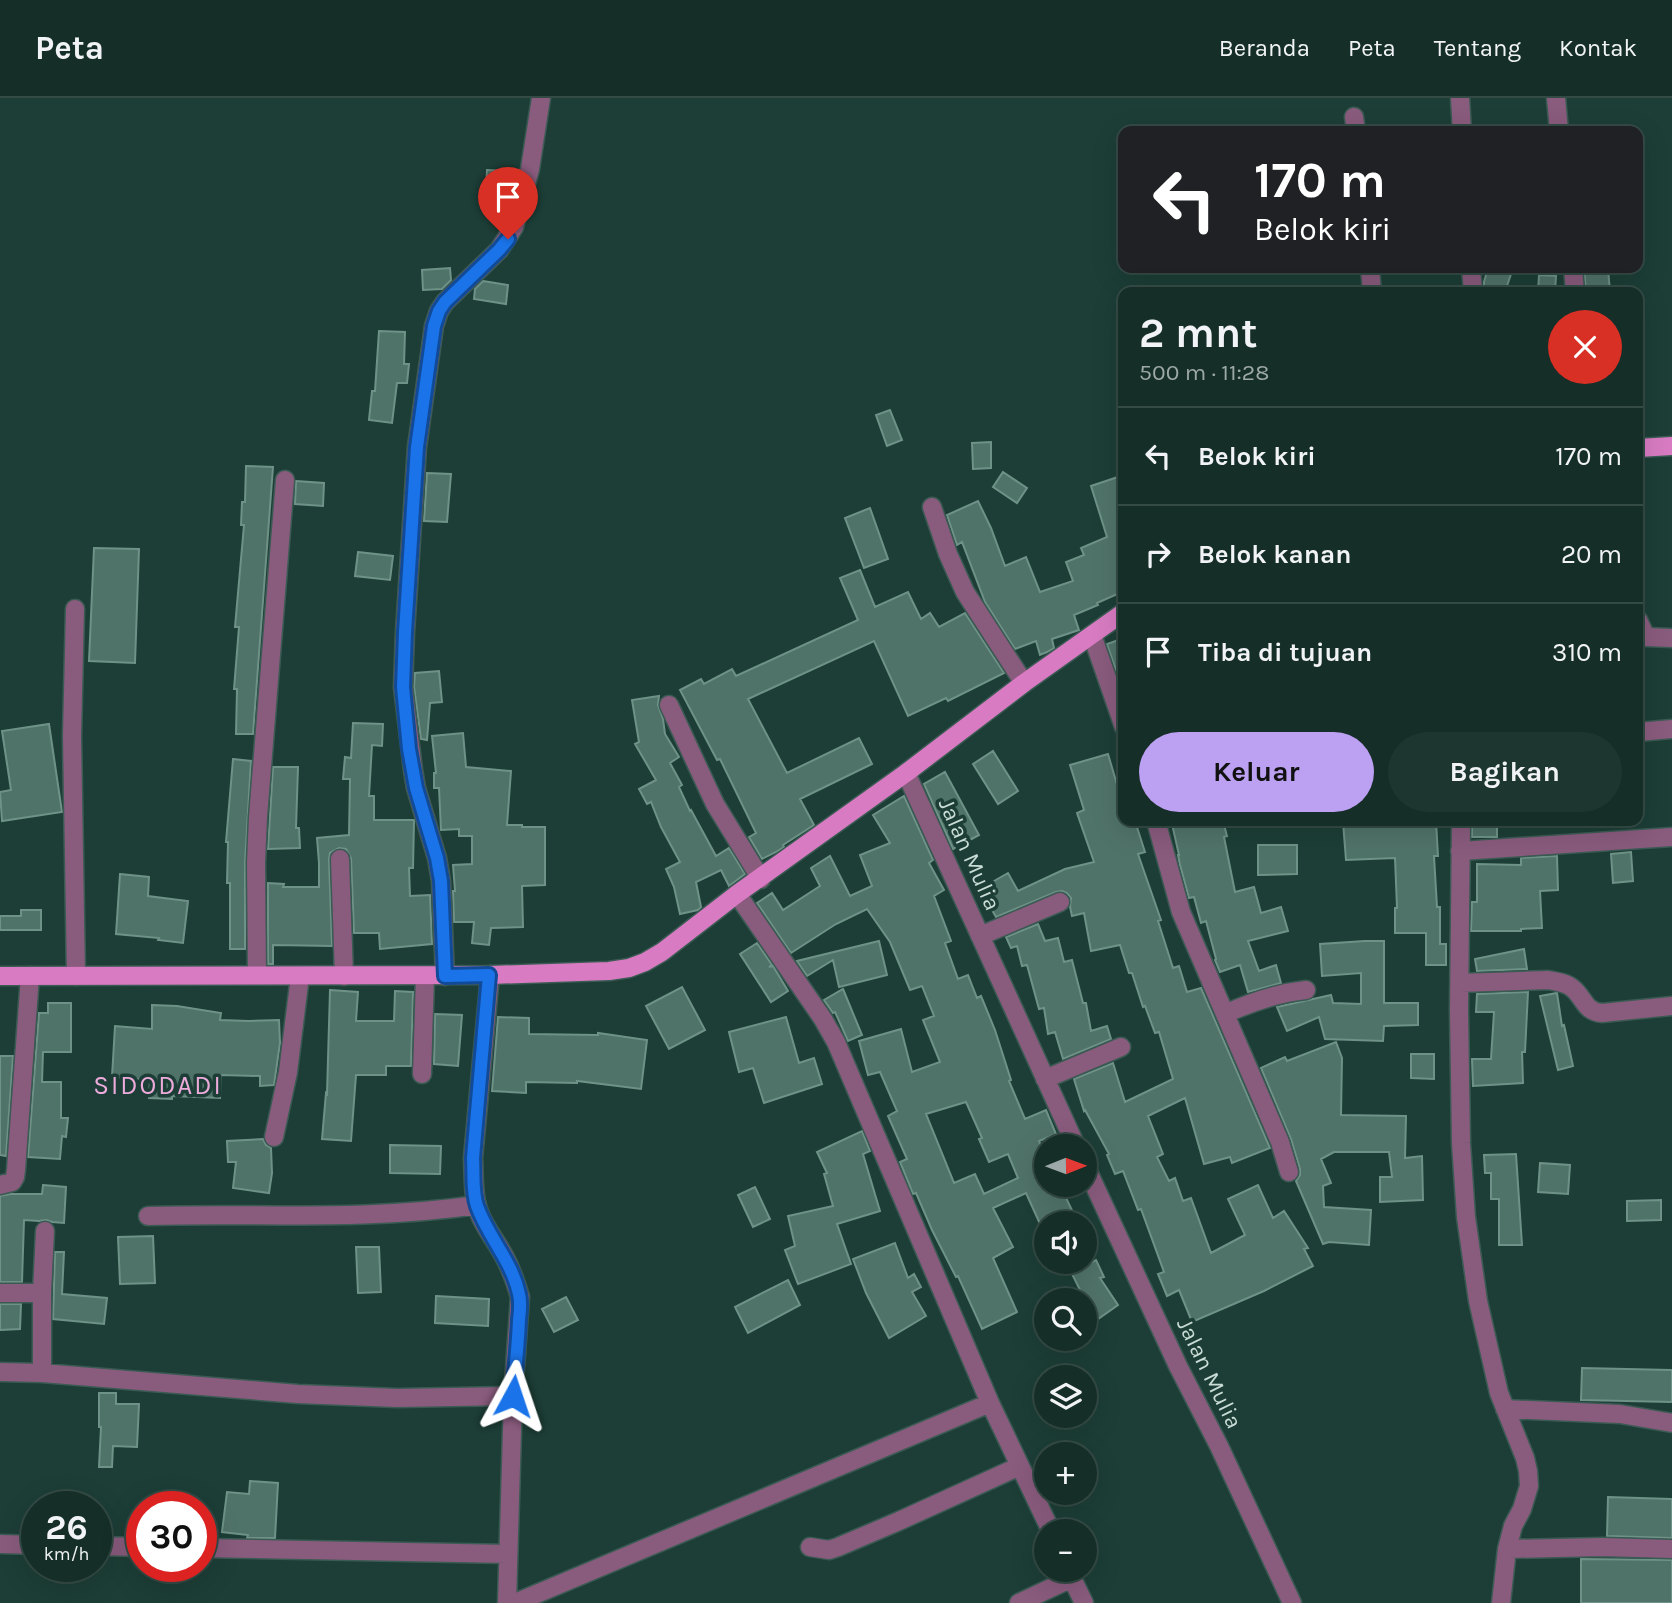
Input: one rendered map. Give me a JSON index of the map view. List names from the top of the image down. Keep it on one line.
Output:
{"streets":{"street":["Jalan Mulia"]},"districts":["SIDODADI"],"north":"right","page":{"header":"Peta","nav":["Beranda","Peta","Tentang","Kontak"],"turn":["170 m","Belok kiri"],"heading":["2 mnt","500 m · 11:28"],"list":[{"name":"Belok kiri","value":"170 m"},{"name":"Belok kanan","value":"20 m"},{"name":"Tiba di tujuan","value":"310 m"}],"buttons":["Keluar","Bagikan"],"map_buttons":["+","−"],"speed":"26 km/h","limit":"30"}}
